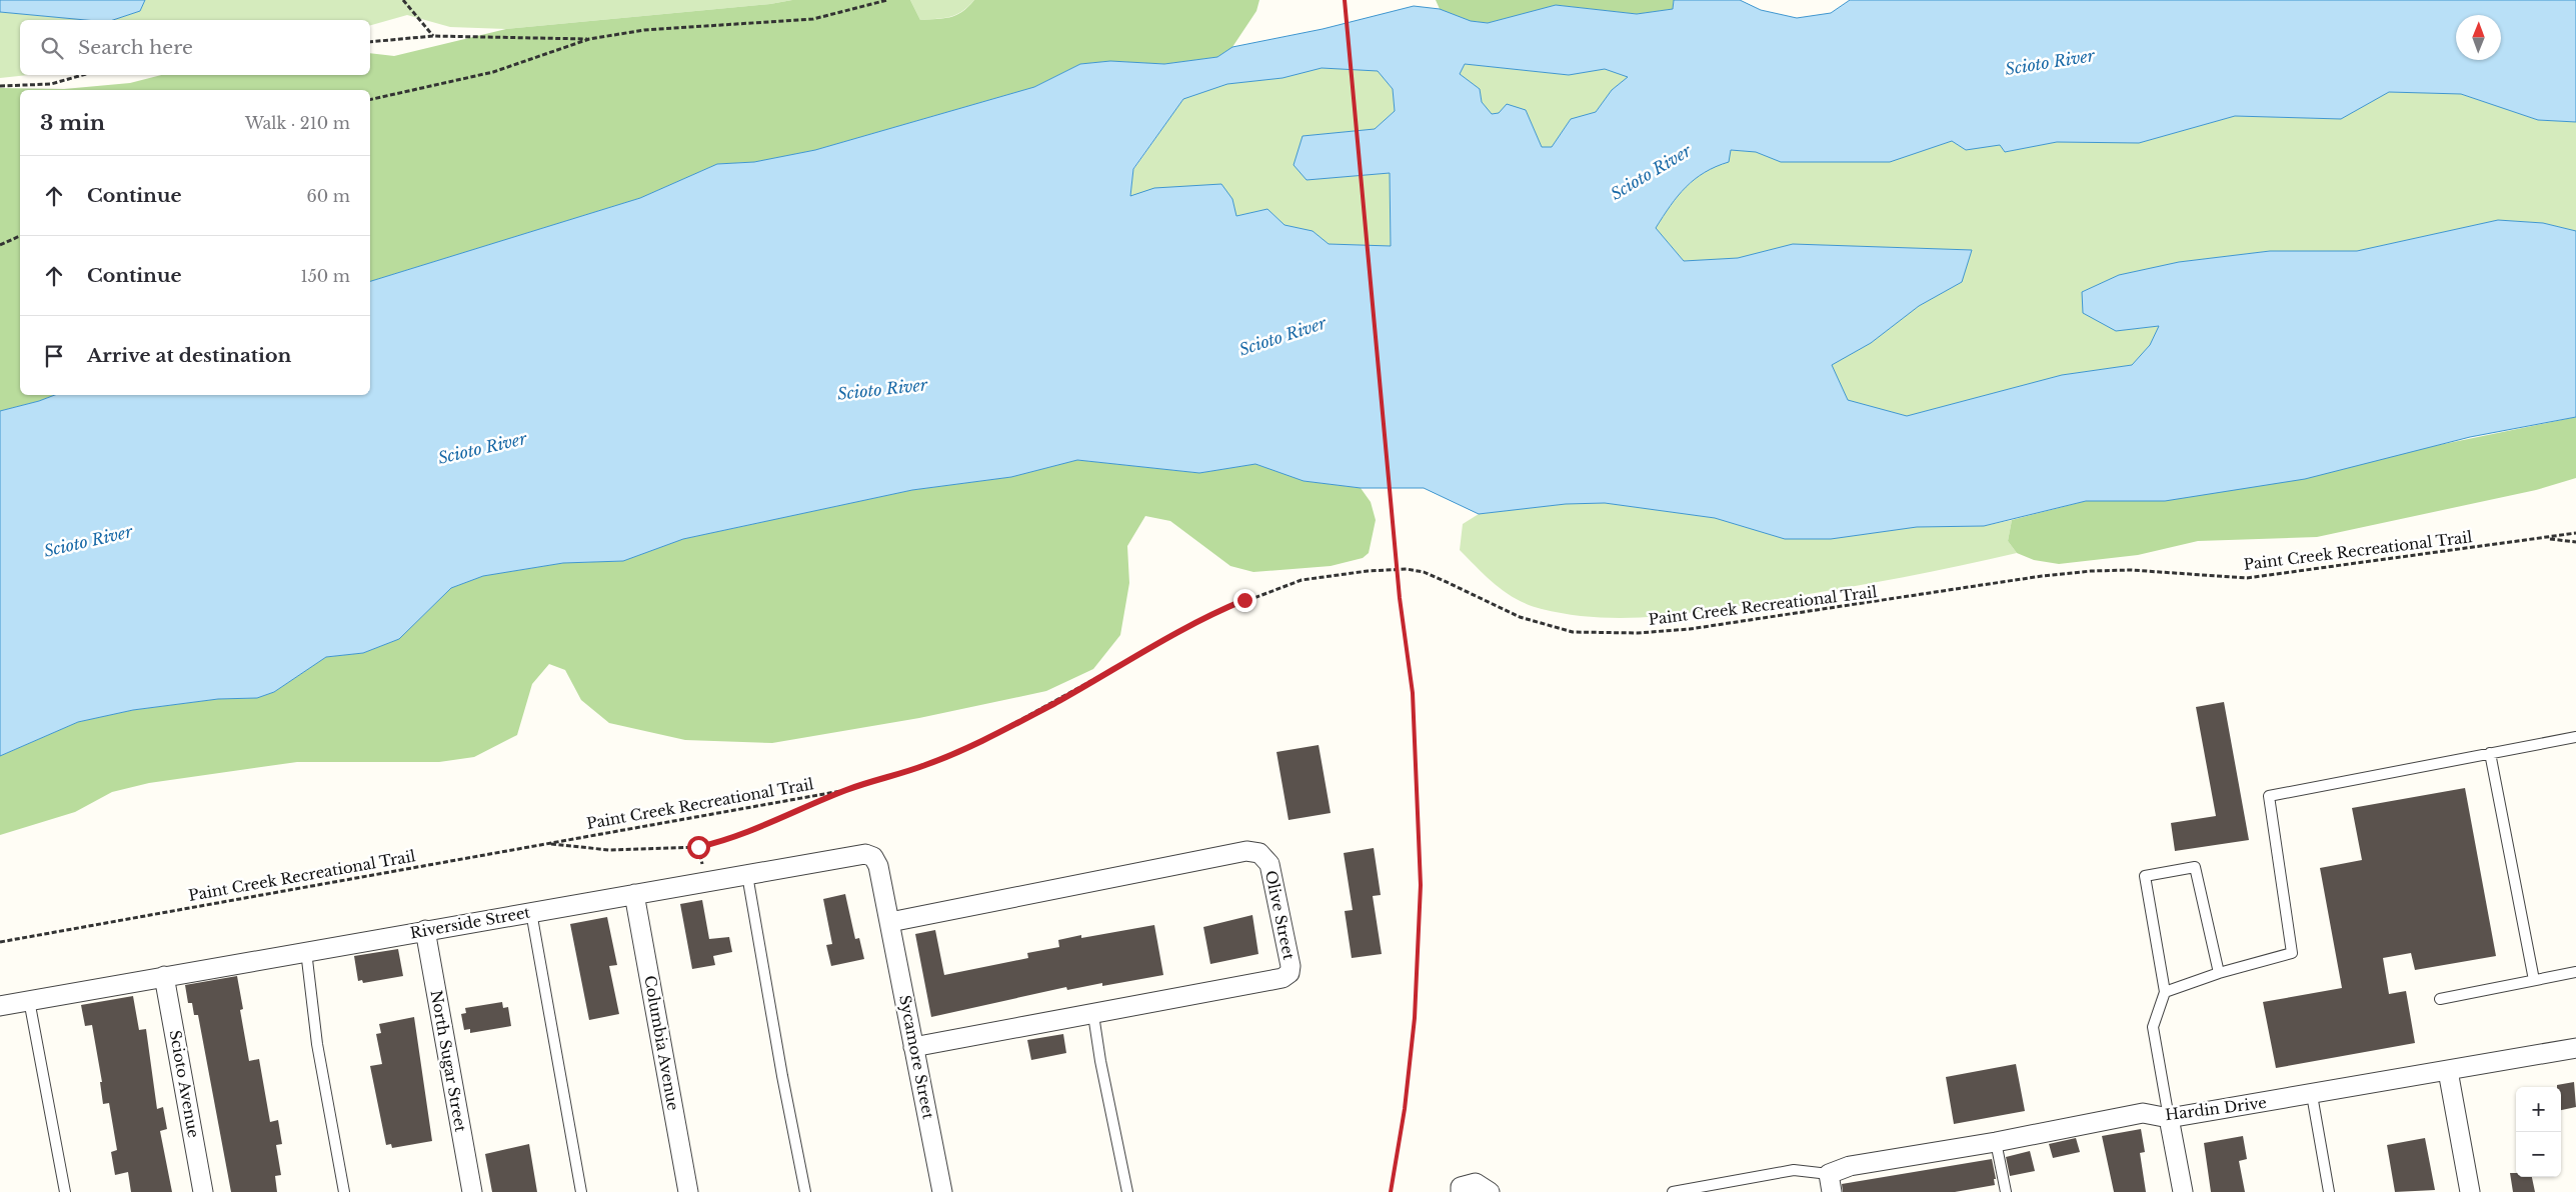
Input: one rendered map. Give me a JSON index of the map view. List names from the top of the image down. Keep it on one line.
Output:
{"streets":{"street":["Olive Street","Riverside Street","Columbia Avenue","Sycamore Street","North Sugar Street","Scioto Avenue","Hardin Drive"],"path":["Paint Creek Recreational Trail"]},"crossings":[["Olive Street","Riverside Street"],["Olive Street","Sycamore Street"],["Riverside Street","Columbia Avenue"],["Riverside Street","Sycamore Street"],["Riverside Street","North Sugar Street"],["Riverside Street","Scioto Avenue"]],"water":["Scioto River"],"north":"top","page":{"search":"Search here","heading":["3 min","Walk · 210 m"],"list":[["Continue","60 m"],["Continue","150 m"],"Arrive at destination"],"map_buttons":["+","−"]}}
